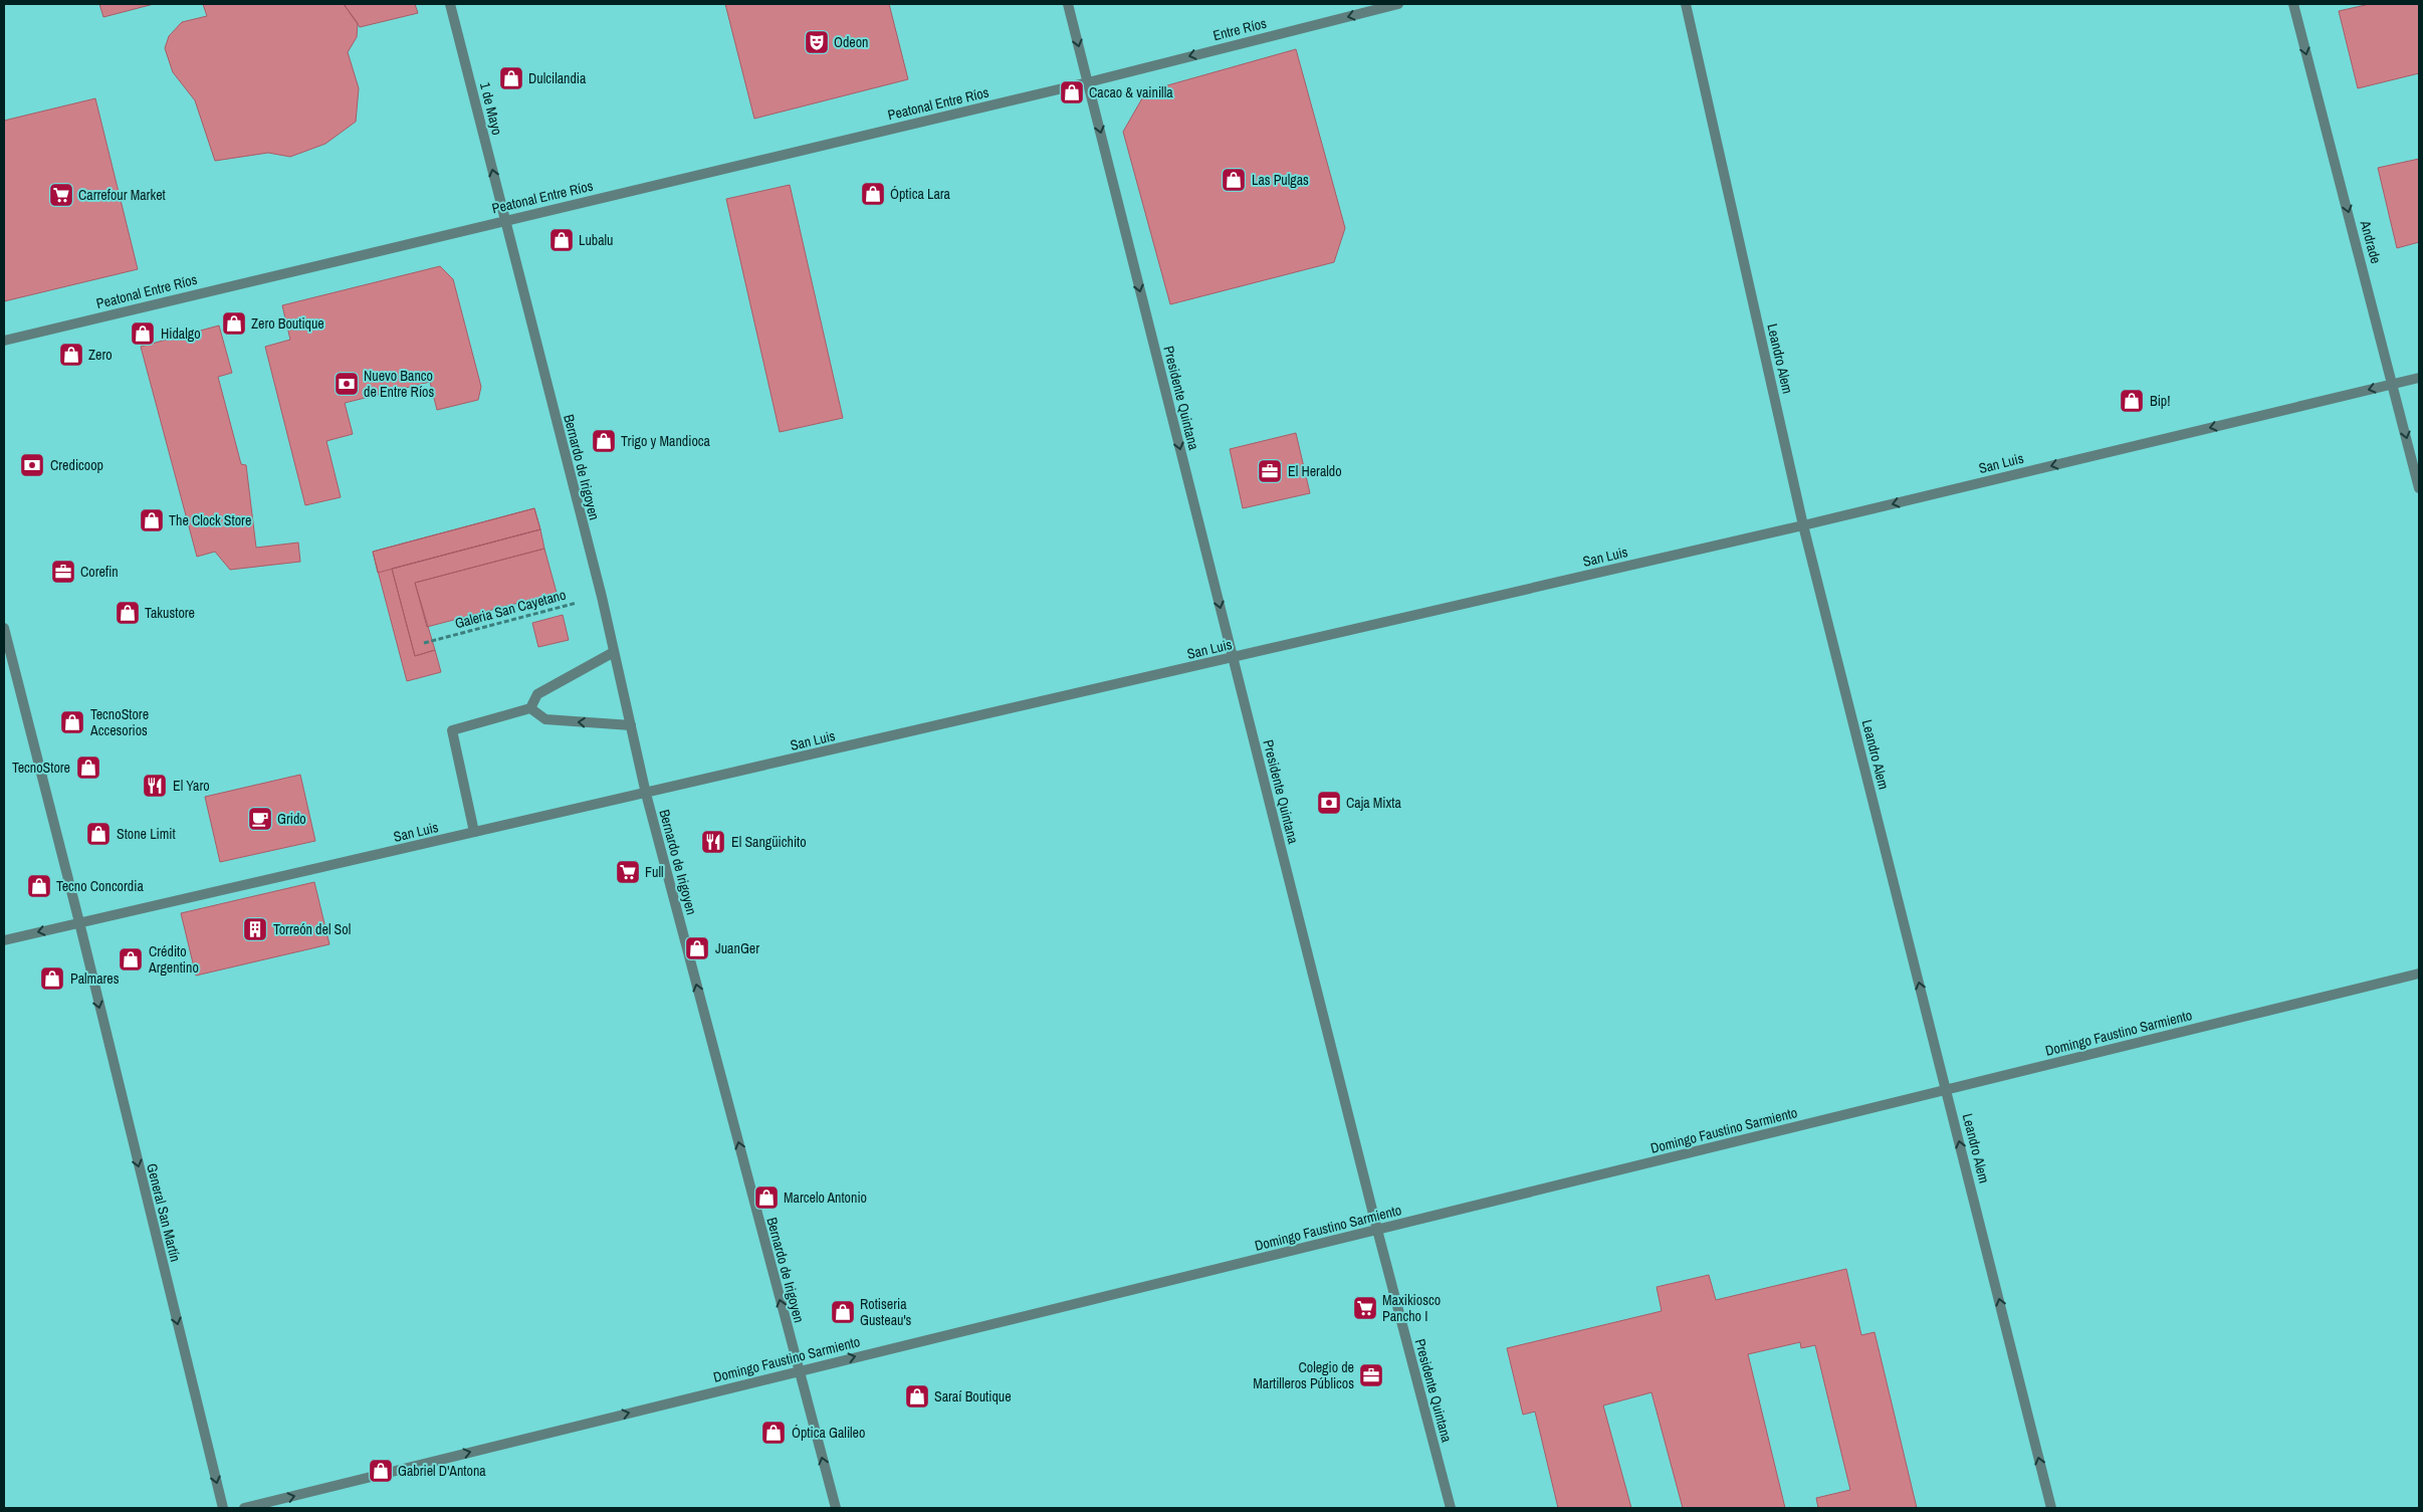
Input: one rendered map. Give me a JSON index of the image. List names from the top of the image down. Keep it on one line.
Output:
{"streets":{"street":["Entre Ríos","Peatonal Entre Ríos","1 de Mayo","Andrade","Leandro Alem","Presidente Quintana","San Luis","Bernardo de Irigoyen","Domingo Faustino Sarmiento","General San Martín"],"path":["Galeria San Cayetano"]},"crossings":[["Entre Ríos","Peatonal Entre Ríos"],["Entre Ríos","Presidente Quintana"],["Peatonal Entre Ríos","1 de Mayo"],["Peatonal Entre Ríos","Presidente Quintana"],["Peatonal Entre Ríos","Bernardo de Irigoyen"],["1 de Mayo","Bernardo de Irigoyen"],["Andrade","San Luis"],["Leandro Alem","San Luis"],["Leandro Alem","Domingo Faustino Sarmiento"],["Presidente Quintana","San Luis"],["Presidente Quintana","Domingo Faustino Sarmiento"],["San Luis","Bernardo de Irigoyen"],["San Luis","General San Martín"],["Bernardo de Irigoyen","Galeria San Cayetano"],["Bernardo de Irigoyen","Domingo Faustino Sarmiento"]],"one_way":["Entre Ríos","1 de Mayo","Andrade","Leandro Alem","Presidente Quintana","Bernardo de Irigoyen","Domingo Faustino Sarmiento","General San Martín"],"places":{"theatre":["Odeon"],"shop":["Dulcilandia","Cacao & vainilla","Las Pulgas","Óptica Lara","Lubalu","Zero Boutique","Hidalgo","Zero","Bip!","Trigo y Mandioca","The Clock Store","Takustore","TecnoStore Accesorios","TecnoStore","Stone Limit","Tecno Concordia","JuanGer","Crédito Argentino","Palmares","Marcelo Antonio","Rotiseria Gusteau's","Saraí Boutique","Óptica Galileo","Gabriel D'Antona"],"supermarket":["Carrefour Market","Full","Maxikiosco Pancho I"],"bank":["Nuevo Banco de Entre Ríos","Credicoop","Caja Mixta"],"office":["El Heraldo","Corefin","Colegio de Martilleros Públicos"],"restaurant":["El Yaro","El Sangüichito"],"cafe":["Grido"],"building":["Torreón del Sol"]}}
